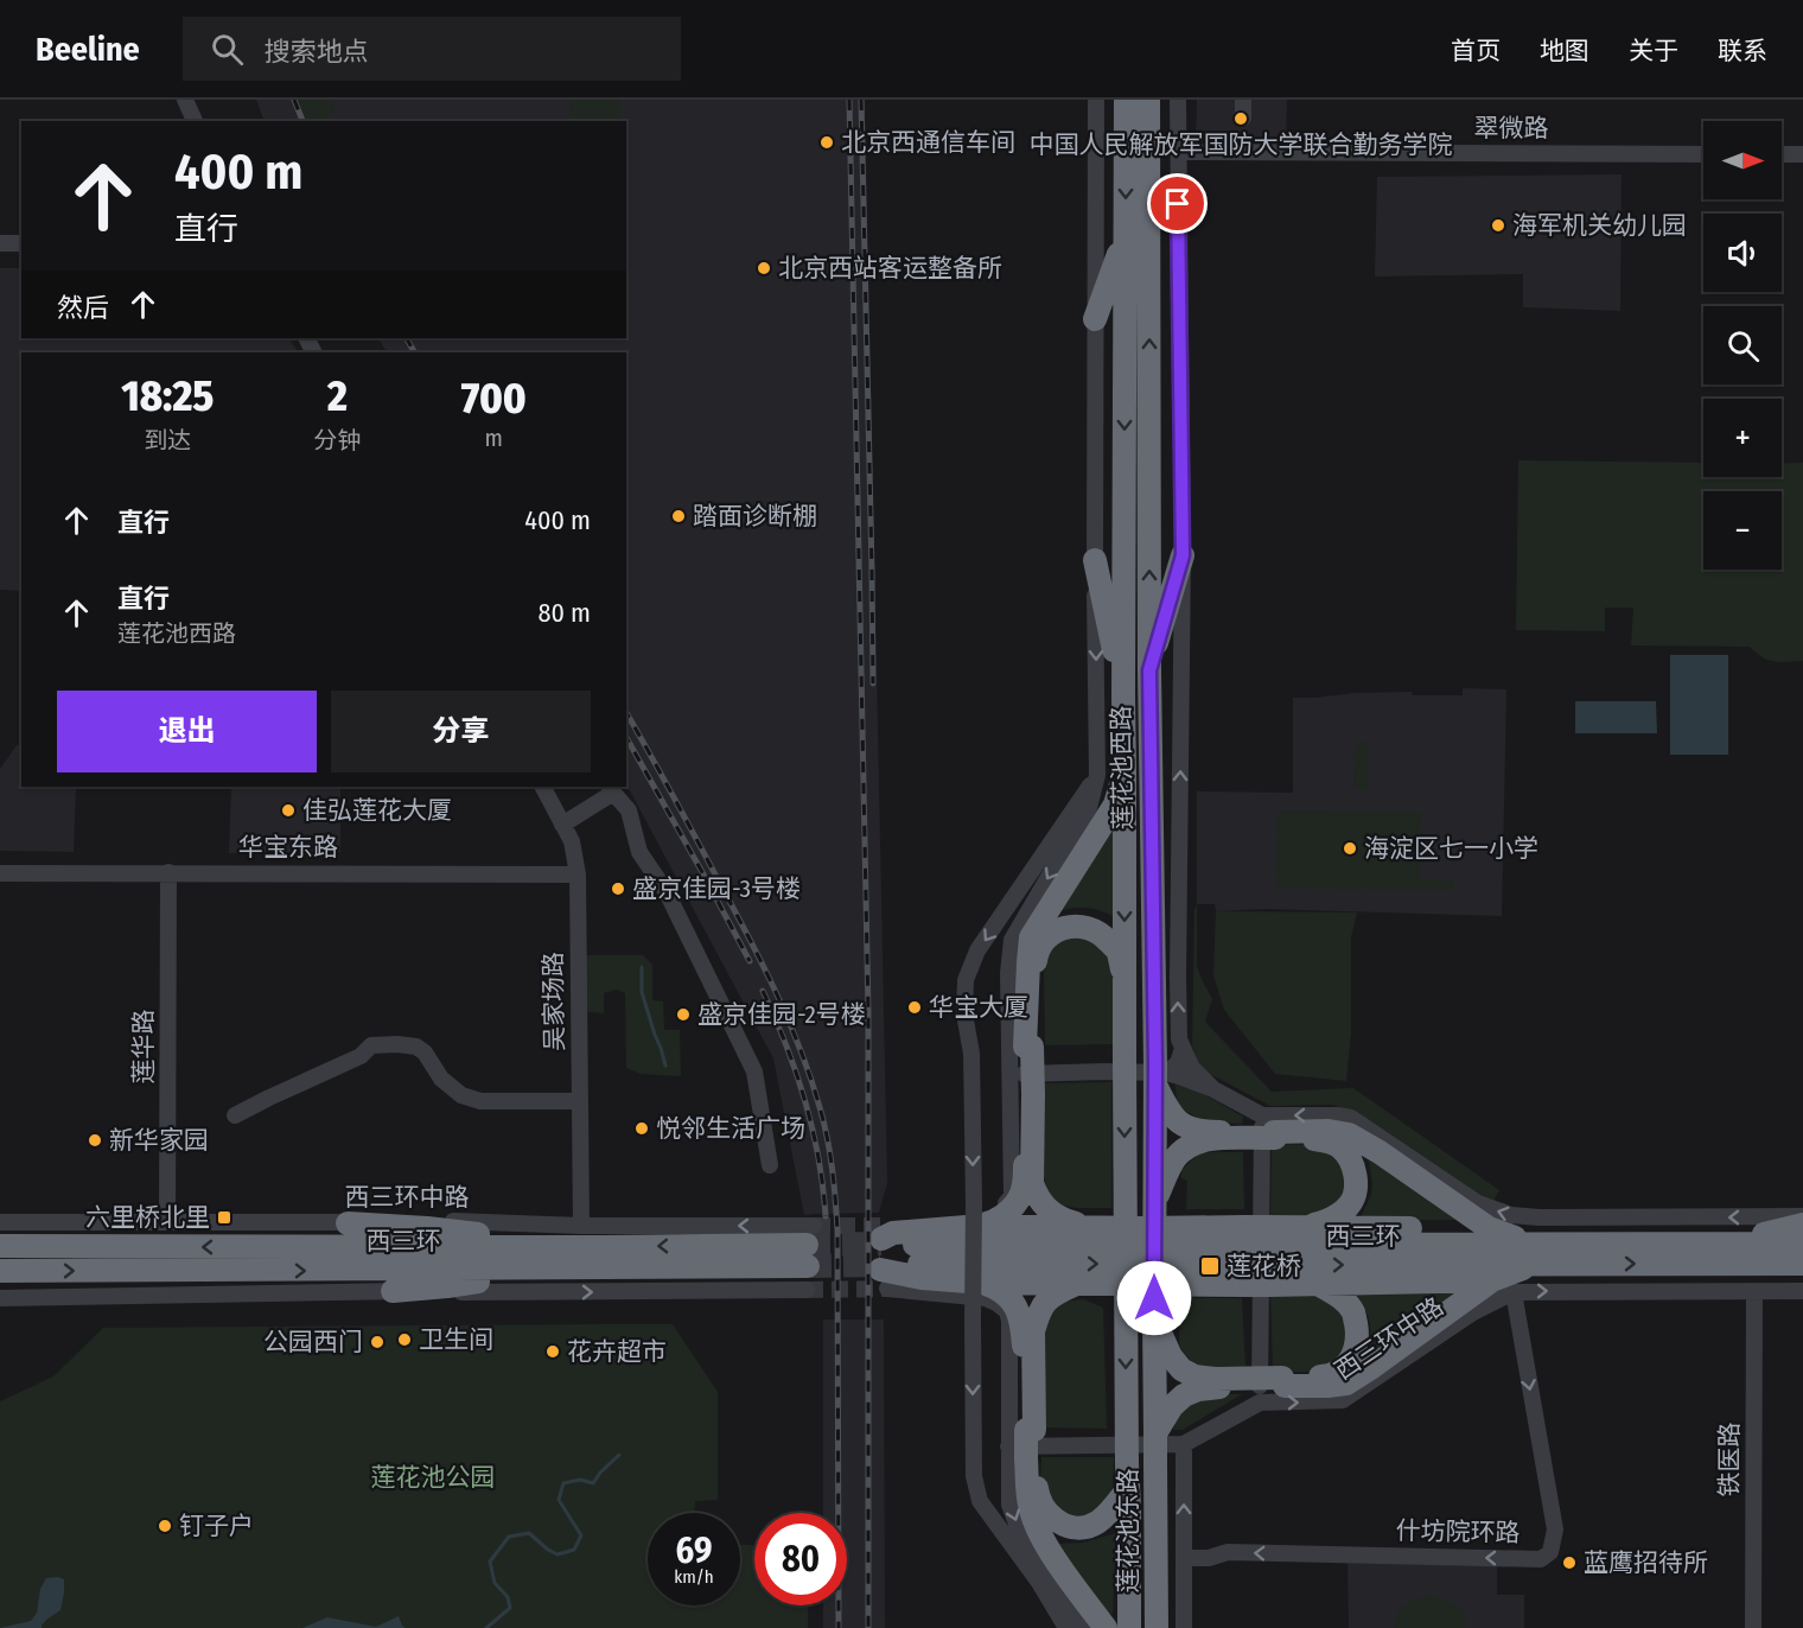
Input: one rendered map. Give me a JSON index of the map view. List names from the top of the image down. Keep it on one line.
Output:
{"streets":{"highway":["莲花池西路","西三环","莲花池东路"],"street":["翠微路","华宝东路","吴家场路","莲华路","西三环中路","铁医路","什坊院环路"]},"crossings":[["莲花池西路","莲花池东路"],["华宝东路","吴家场路"],["华宝东路","莲华路"],["吴家场路","西三环中路"],["莲华路","西三环中路"],["西三环中路","西三环"],["西三环中路","铁医路"],["西三环中路","什坊院环路"]],"parks":["莲花池公园"],"places":{"other":["中国人民解放军国防大学联合勤务学院","北京西通信车间","海军机关幼儿园","北京西站客运整备所","踏面诊断棚","佳弘莲花大厦","海淀区七一小学","盛京佳园-3号楼","华宝大厦","盛京佳园-2号楼","悦邻生活广场","新华家园","卫生间","公园西门","花卉超市","钉子户","蓝鹰招待所"],"transit":["六里桥北里","莲花桥"]},"north":"right","page":{"header":"Beeline","search":"搜索地点","nav":["首页","地图","关于","联系"],"map_buttons":["+","−"],"turn":["400 m","直行"],"then":"然后","eta":["18:25","到达","2","分钟","700","m"],"list":[{"name":"直行","value":"400 m"},{"name":"直行","note":"莲花池西路","value":"80 m"}],"buttons":["退出","分享"],"speed":"69 km/h","limit":"80"}}
